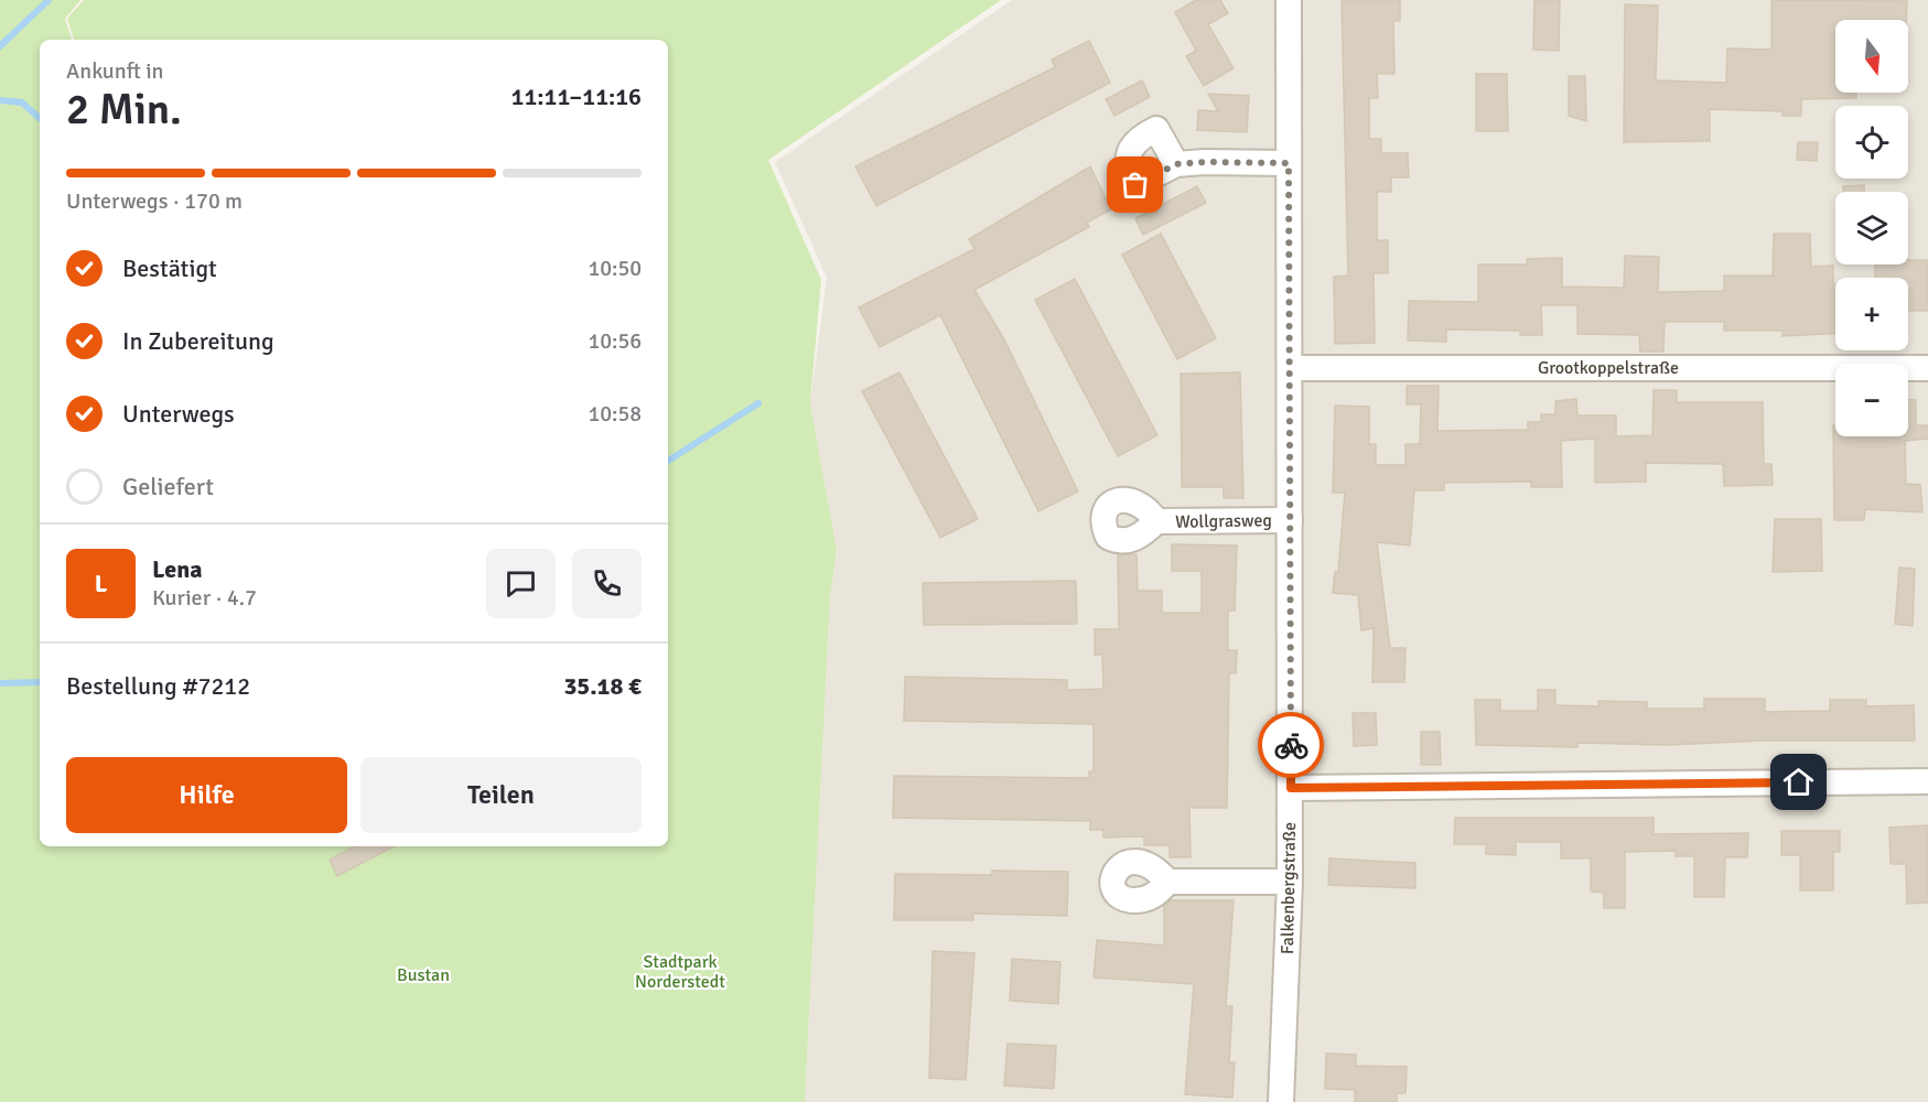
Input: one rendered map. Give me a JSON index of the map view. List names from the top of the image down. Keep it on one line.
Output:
{"streets":{"street":["Grootkoppelstraße","Wollgrasweg","Falkenbergstraße"]},"crossings":[["Grootkoppelstraße","Falkenbergstraße"],["Wollgrasweg","Falkenbergstraße"]],"parks":["Stadtpark Norderstedt","Bustan"],"north":"bottom","page":{"map_buttons":["+","−"],"heading":["2 Min.","Ankunft in","11:11–11:16"],"panel":["Lena","Kurier · 4.7","Bestellung #7212","35.18 €"],"bar":"Unterwegs · 170 m","list":[["Bestätigt","10:50"],["In Zubereitung","10:56"],["Unterwegs","10:58"],"Geliefert"],"round":"L","buttons":["Hilfe","Teilen"]}}
